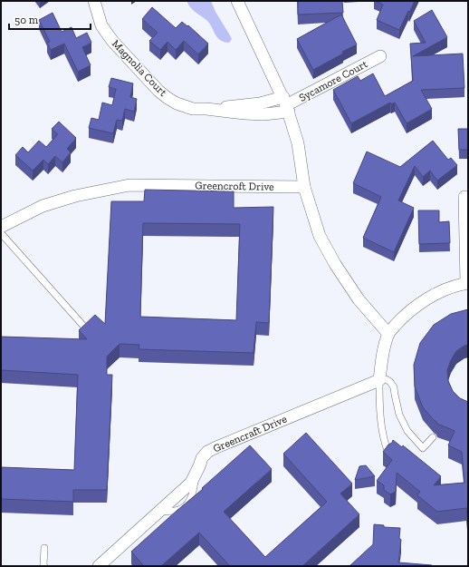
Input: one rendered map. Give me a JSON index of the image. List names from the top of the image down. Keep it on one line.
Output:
{"streets":{"street":["Magnolia Court","Sycamore Court","Greencroft Drive","Greencraft Drive"]},"crossings":[["Magnolia Court","Sycamore Court"]],"scale_bar":"50 m"}
